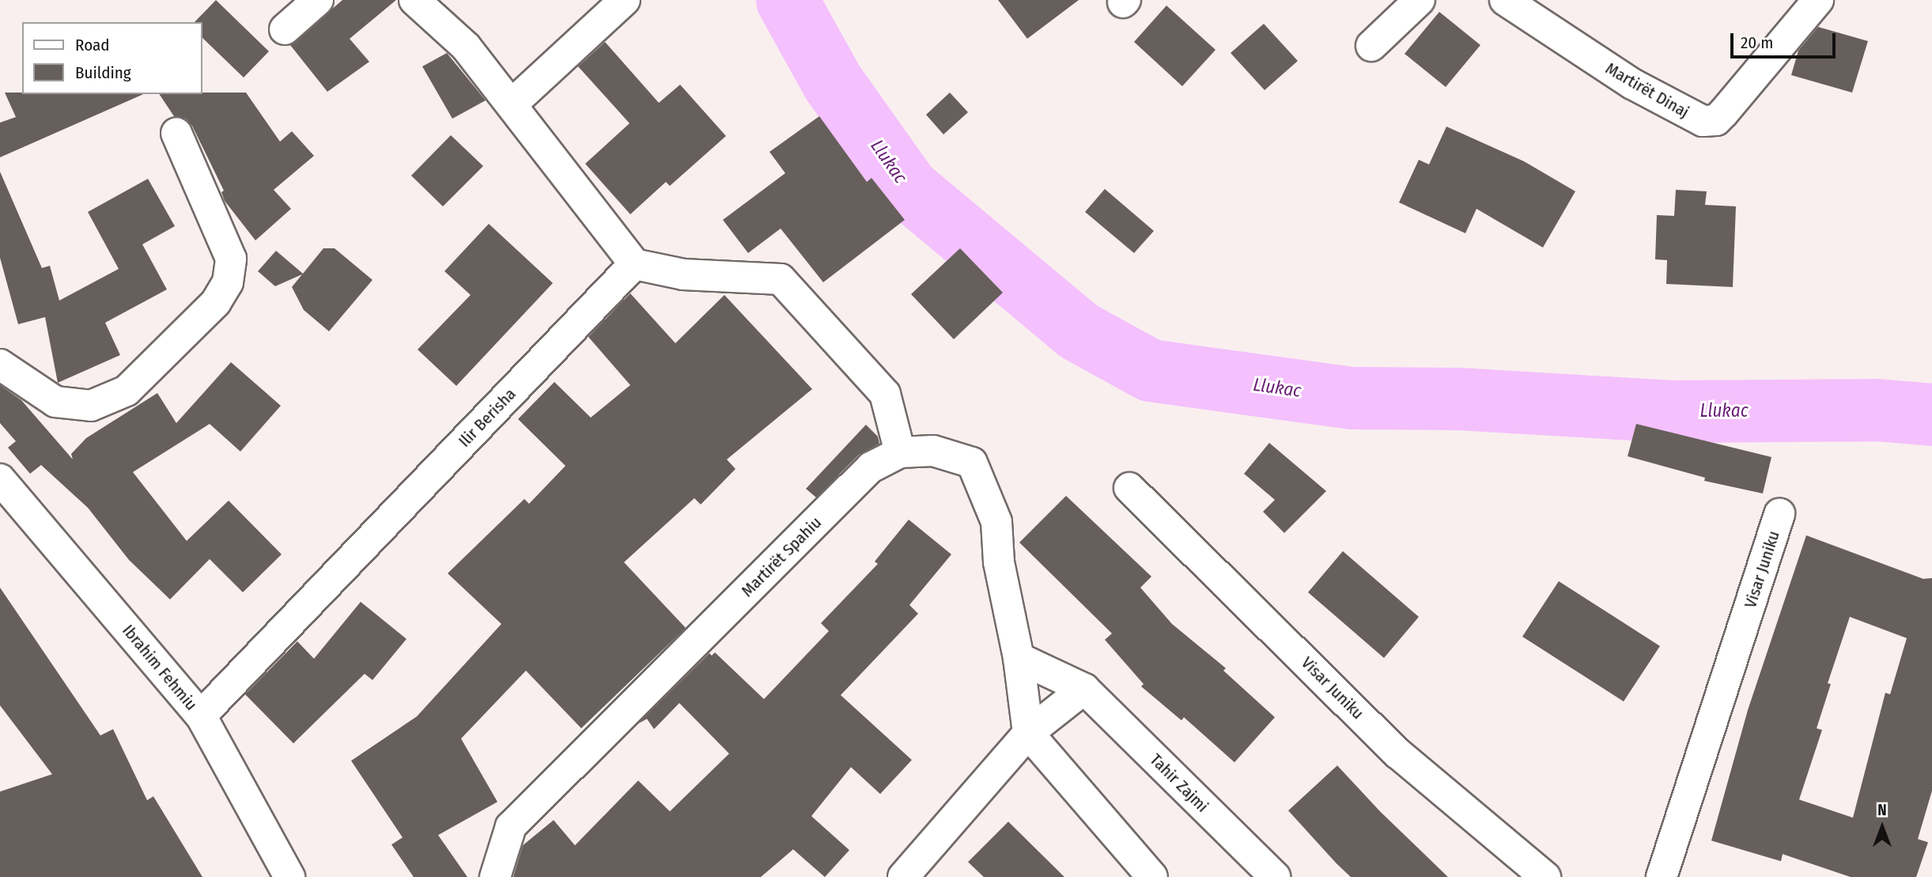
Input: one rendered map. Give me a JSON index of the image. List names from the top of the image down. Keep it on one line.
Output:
{"streets":{"street":["Martirët Dinaj","Ilir Berisha","Martirët Spahiu","Visar Juniku","Ibrahim Fehmiu","Tahir Zajmi"]},"crossings":[["Ilir Berisha","Ibrahim Fehmiu"],["Martirët Spahiu","Tahir Zajmi"]],"water":["Llukac"],"legend":["Road","Building"],"scale_bar":"20 m","north":"top"}
